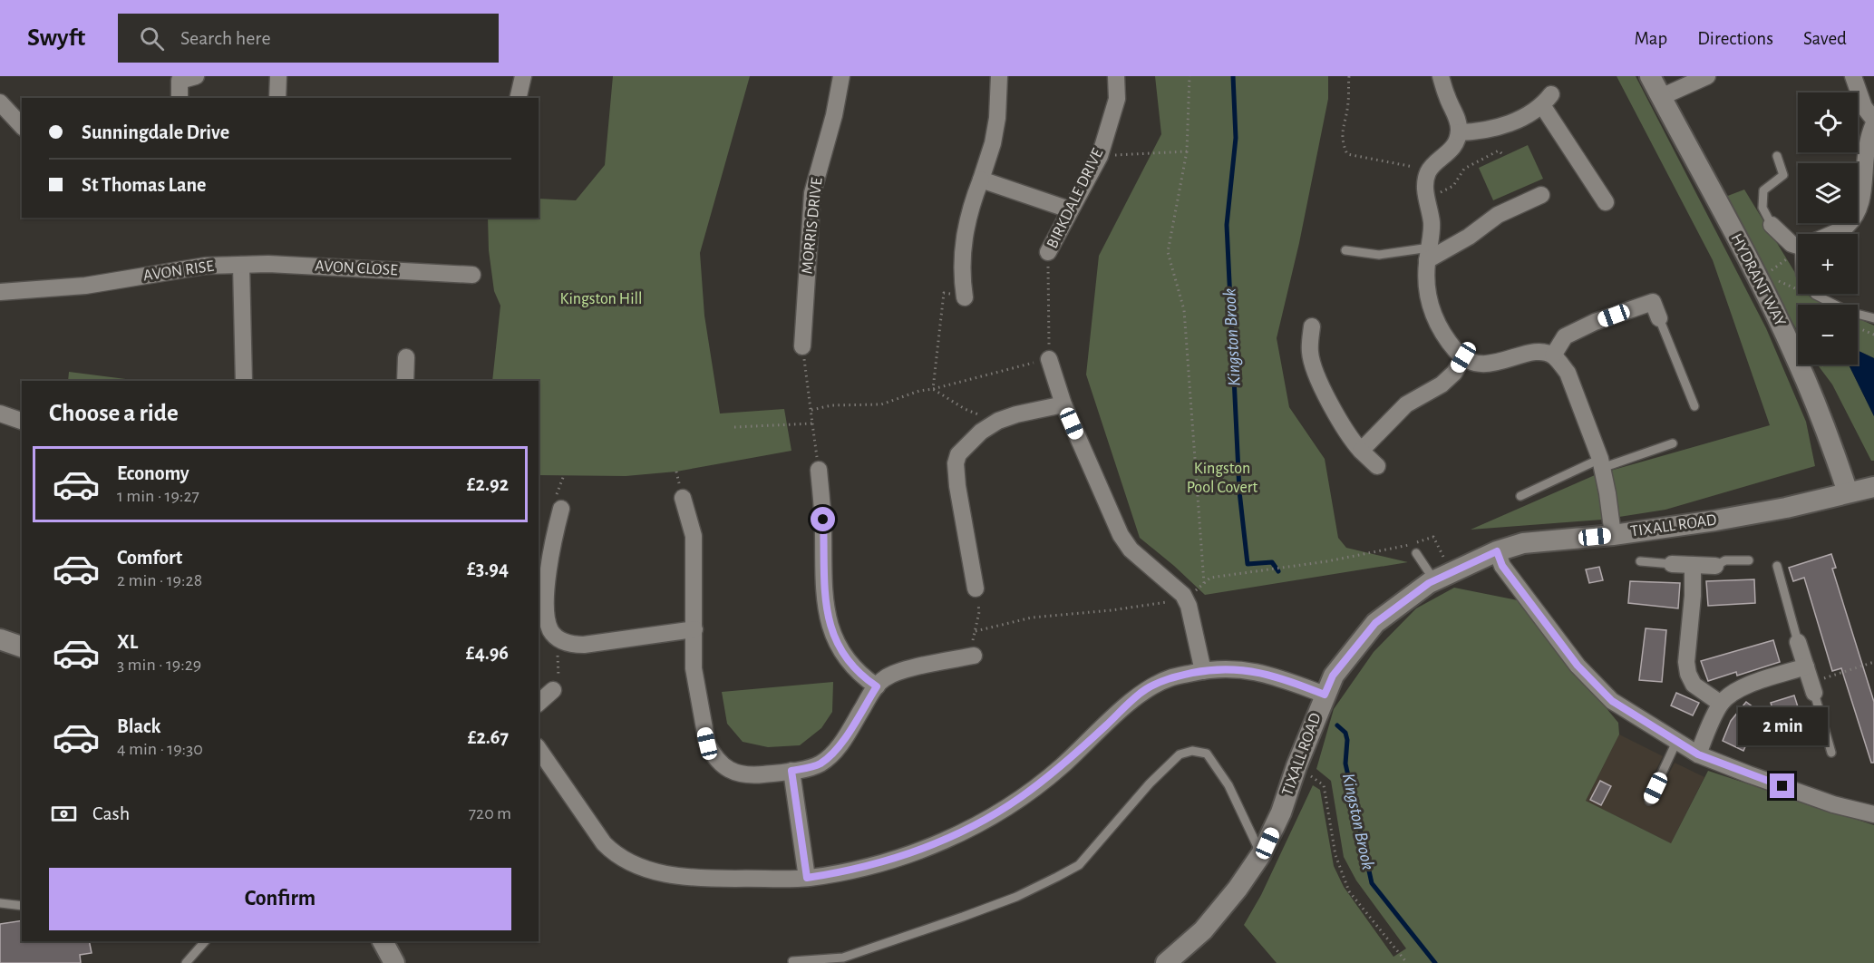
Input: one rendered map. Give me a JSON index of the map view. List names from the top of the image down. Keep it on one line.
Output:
{"streets":{"street":["BIRKDALE DRIVE","MORRIS DRIVE","AVON CLOSE","AVON RISE","HYDRANT WAY","TIXALL ROAD"]},"crossings":[["AVON CLOSE","AVON RISE"],["HYDRANT WAY","TIXALL ROAD"]],"water":["Kingston Brook"],"parks":["Kingston Hill","Kingston Pool Covert"],"page":{"header":"Swyft","search":"Search here","nav":["Map","Directions","Saved"],"map_buttons":["+","−"],"banner":["Sunningdale Drive","St Thomas Lane"],"heading":"Choose a ride","list":[{"name":"Economy","note":"1 min · 19:27","value":"£2.92"},{"name":"Comfort","note":"2 min · 19:28","value":"£3.94"},{"name":"XL","note":"3 min · 19:29","value":"£4.96"},{"name":"Black","note":"4 min · 19:30","value":"£2.67"}],"bubble":"2 min","pay":["Cash","720 m"],"buttons":"Confirm"}}
